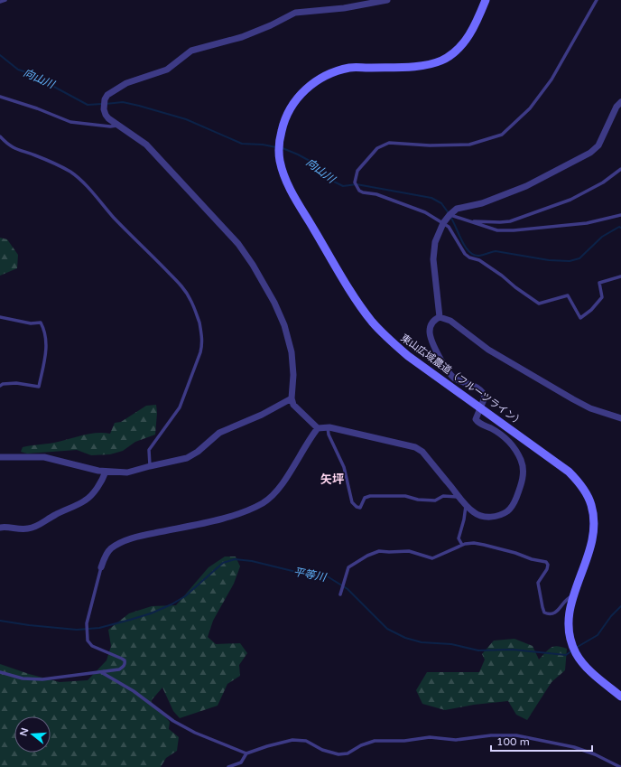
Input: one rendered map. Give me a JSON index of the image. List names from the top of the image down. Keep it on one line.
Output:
{"streets":{"street":["東山広域農道（フルーツライン）"]},"districts":["矢坪"],"water":["向山川","平等川"],"scale_bar":"100 m","north":"left"}
